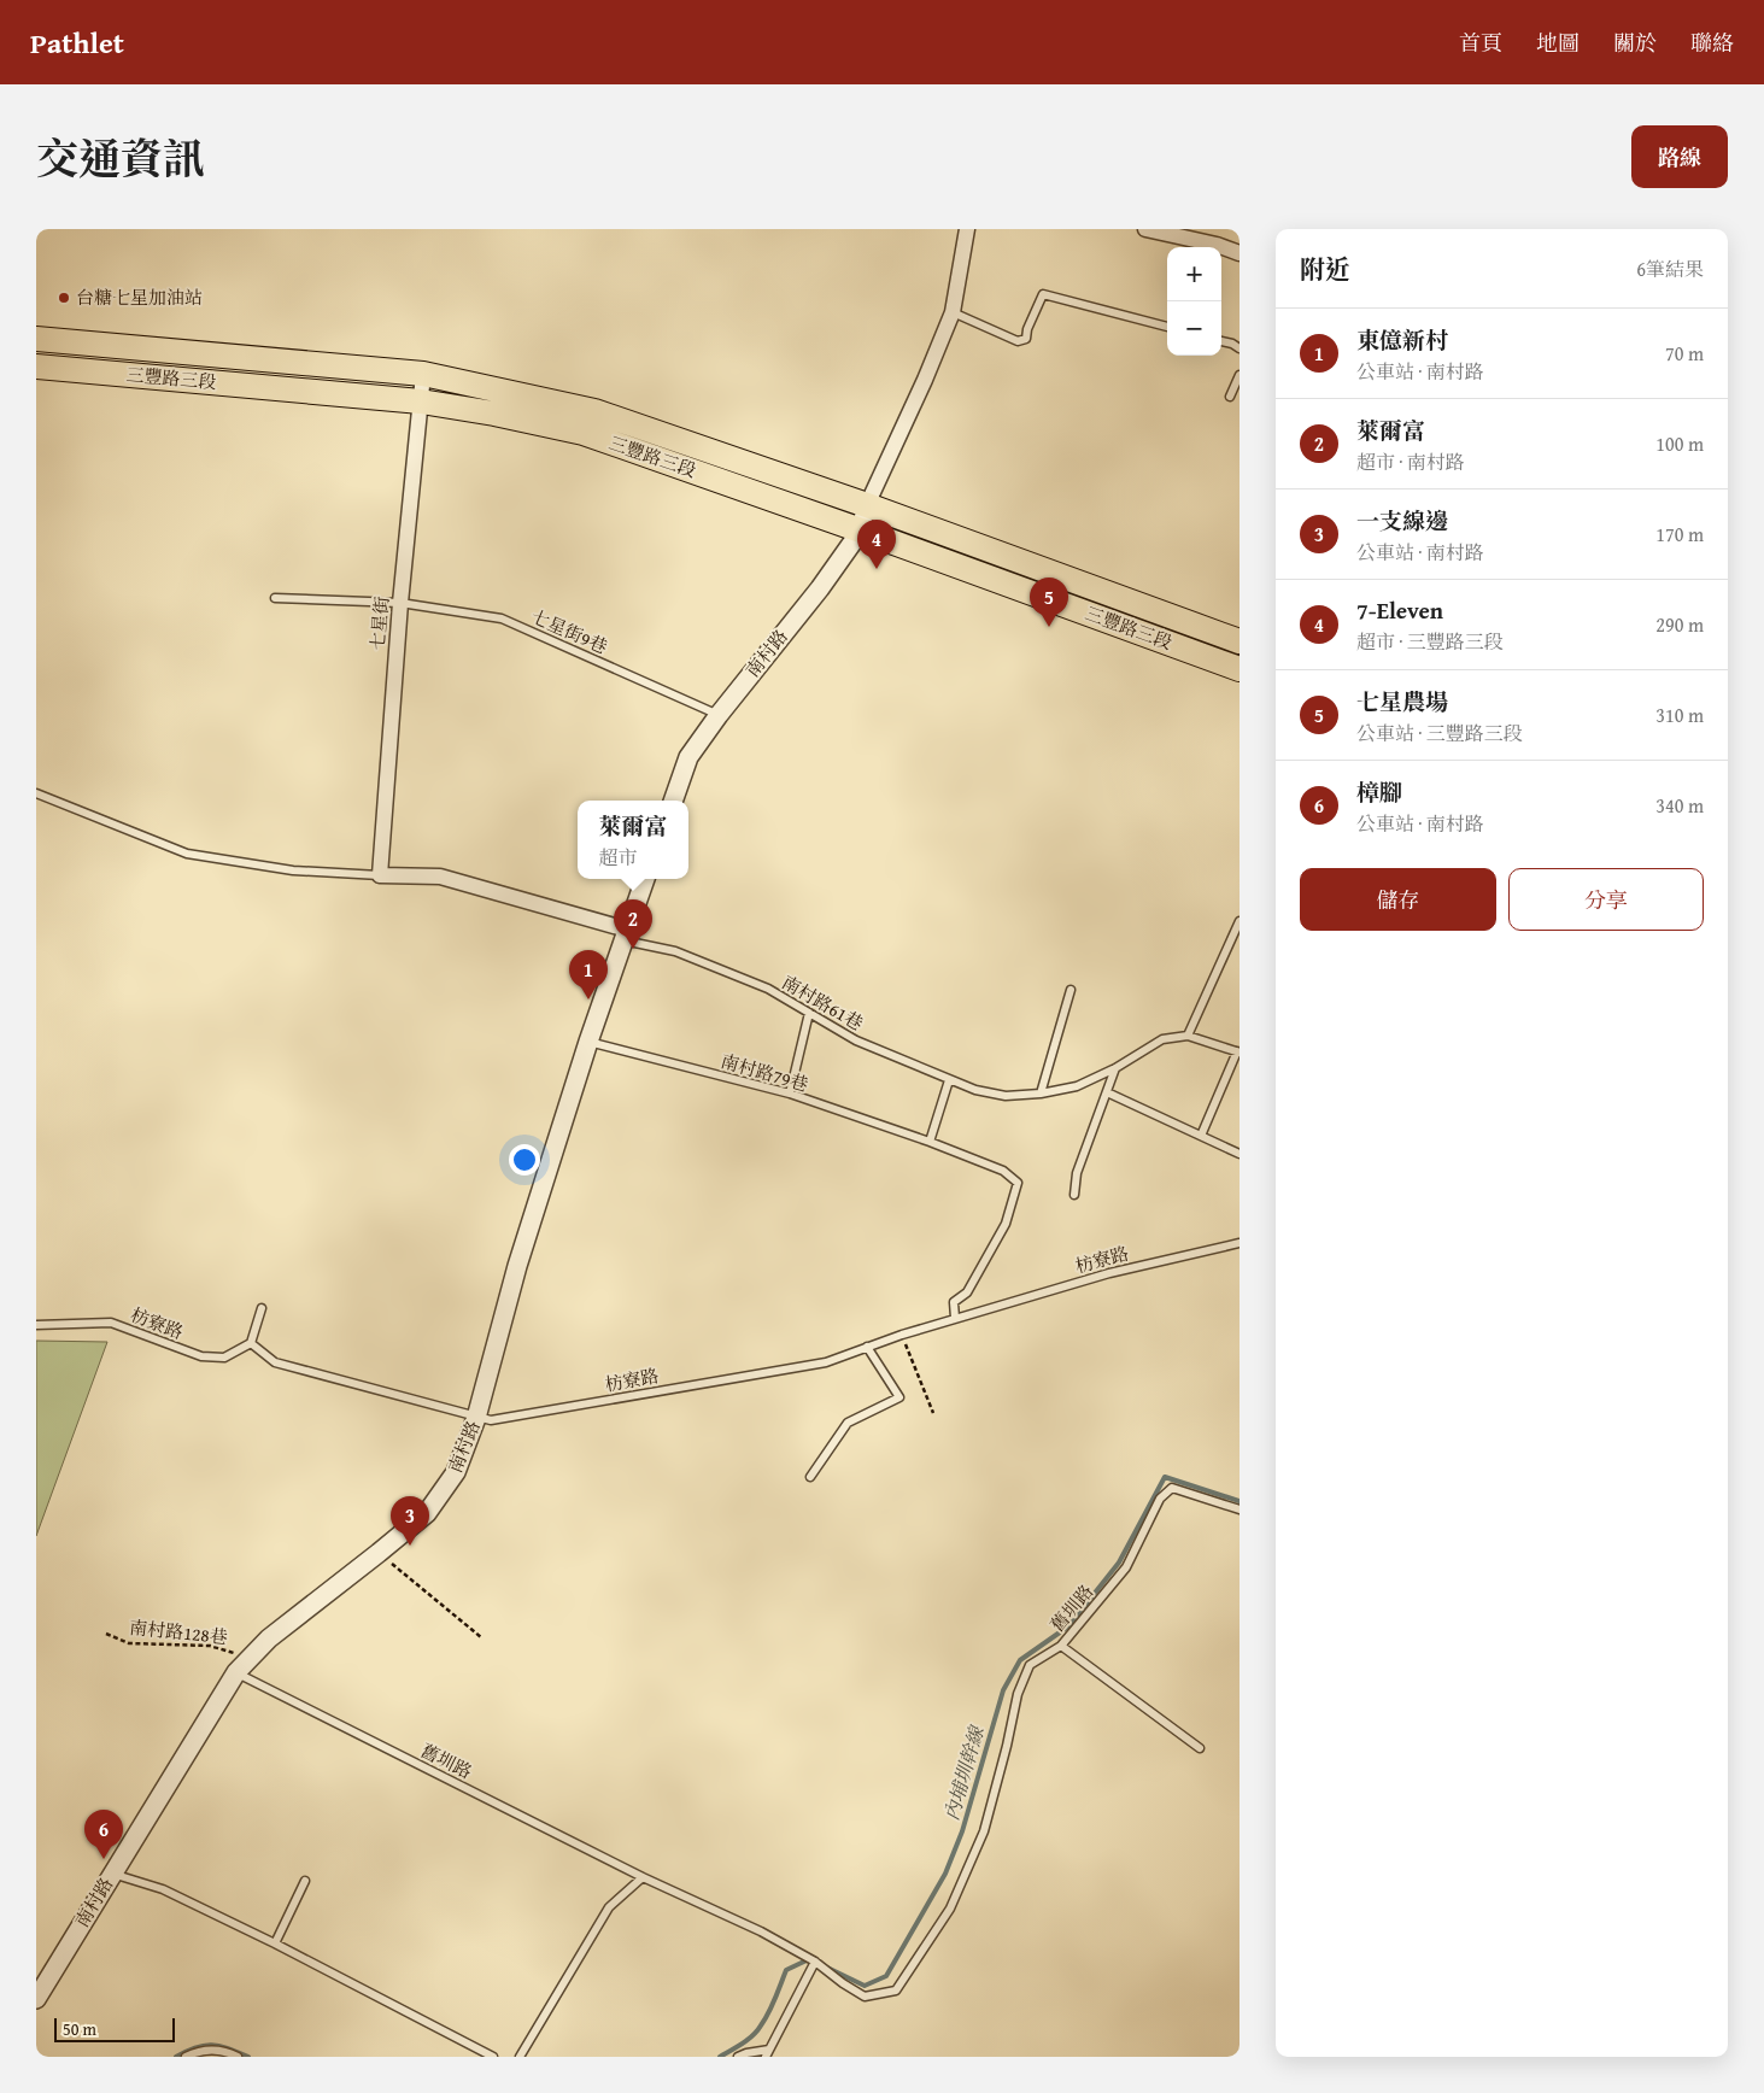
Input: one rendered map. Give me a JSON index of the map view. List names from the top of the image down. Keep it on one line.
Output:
{"streets":{"main road":["三豐路三段"],"street":["七星街","南村路"],"lane":["七星街9巷","南村路61巷","南村路79巷","枋寮路","舊圳路"],"path":["南村路128巷"]},"crossings":[["三豐路三段","七星街"],["三豐路三段","南村路"],["七星街","七星街9巷"],["七星街9巷","南村路"],["南村路","南村路61巷"],["南村路","南村路79巷"],["南村路","枋寮路"],["南村路","舊圳路"],["南村路","南村路128巷"],["南村路79巷","枋寮路"]],"water":["內埔圳幹線"],"places":["台糖七星加油站"],"scale_bar":"50 m","page":{"header":"Pathlet","nav":["首頁","地圖","關於","聯絡"],"title":"交通資訊","buttons":["路線",["儲存","分享"]],"heading":["附近","6筆結果"],"map_buttons":["+","−"],"list":[{"mark":"1","name":"東億新村","note":"公車站 · 南村路","value":"70 m"},{"mark":"2","name":"萊爾富","note":"超市 · 南村路","value":"100 m"},{"mark":"3","name":"一支線邊","note":"公車站 · 南村路","value":"170 m"},{"mark":"4","name":"7-Eleven","note":"超市 · 三豐路三段","value":"290 m"},{"mark":"5","name":"七星農場","note":"公車站 · 三豐路三段","value":"310 m"},{"mark":"6","name":"樟腳","note":"公車站 · 南村路","value":"340 m"}],"pins":["4","5","2","1","3","6"],"popup":["萊爾富","超市"],"scale":"50 m"}}
